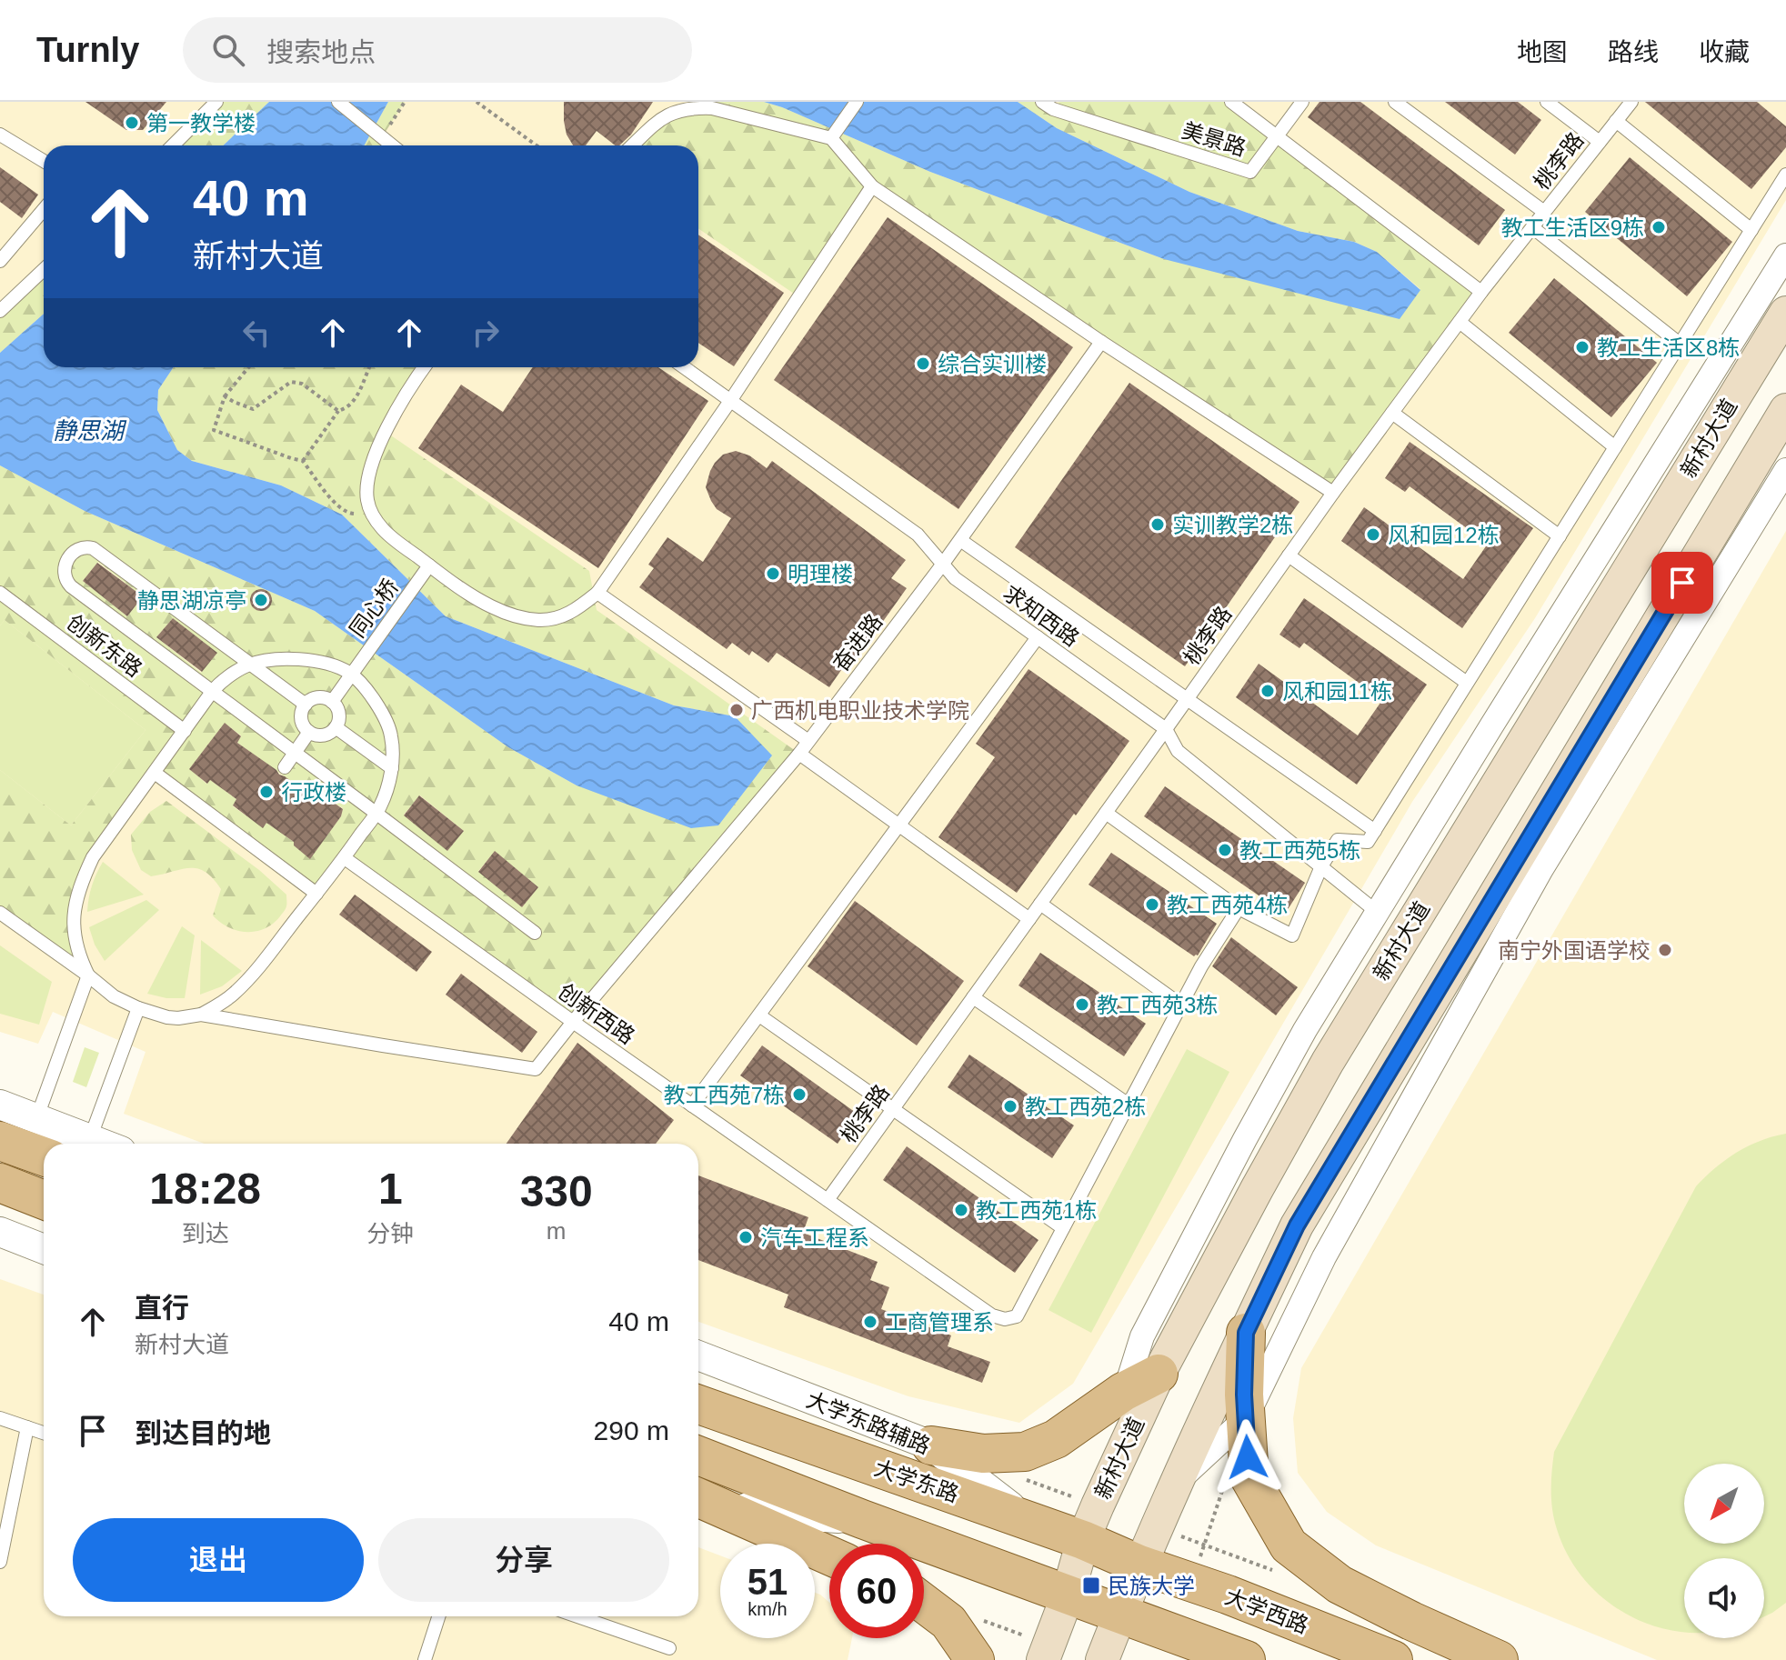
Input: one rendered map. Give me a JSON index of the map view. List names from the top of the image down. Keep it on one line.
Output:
{"streets":{"main road":["新村大道","大学东路","大学西路"],"street":["大学东路辅路"],"lane":["美景路","桃李路","同心桥","求知西路","奋进路","创新东路","创新西路"]},"crossings":[["桃李路","求知西路"],["桃李路","创新西路"],["新村大道","大学东路"],["求知西路","奋进路"],["奋进路","创新西路"],["大学东路辅路","大学东路"],["大学东路","大学西路"]],"water":["静思湖"],"places":{"other":["第一教学楼","教工生活区9栋","教工生活区8栋","综合实训楼","实训教学2栋","风和园12栋","明理楼","静思湖凉亭","风和园11栋","广西机电职业技术学院","行政楼","教工西苑5栋","教工西苑4栋","南宁外国语学校","教工西苑3栋","教工西苑7栋","教工西苑2栋","教工西苑1栋","汽车工程系","工商管理系"],"transit":["民族大学"]},"north":"bottom left","page":{"header":"Turnly","search":"搜索地点","nav":["地图","路线","收藏"],"turn":["40 m","新村大道"],"eta":["18:28","到达","1","分钟","330","m"],"list":[{"name":"直行","note":"新村大道","value":"40 m"},{"name":"到达目的地","value":"290 m"}],"buttons":["退出","分享"],"speed":"51 km/h","limit":"60"}}
